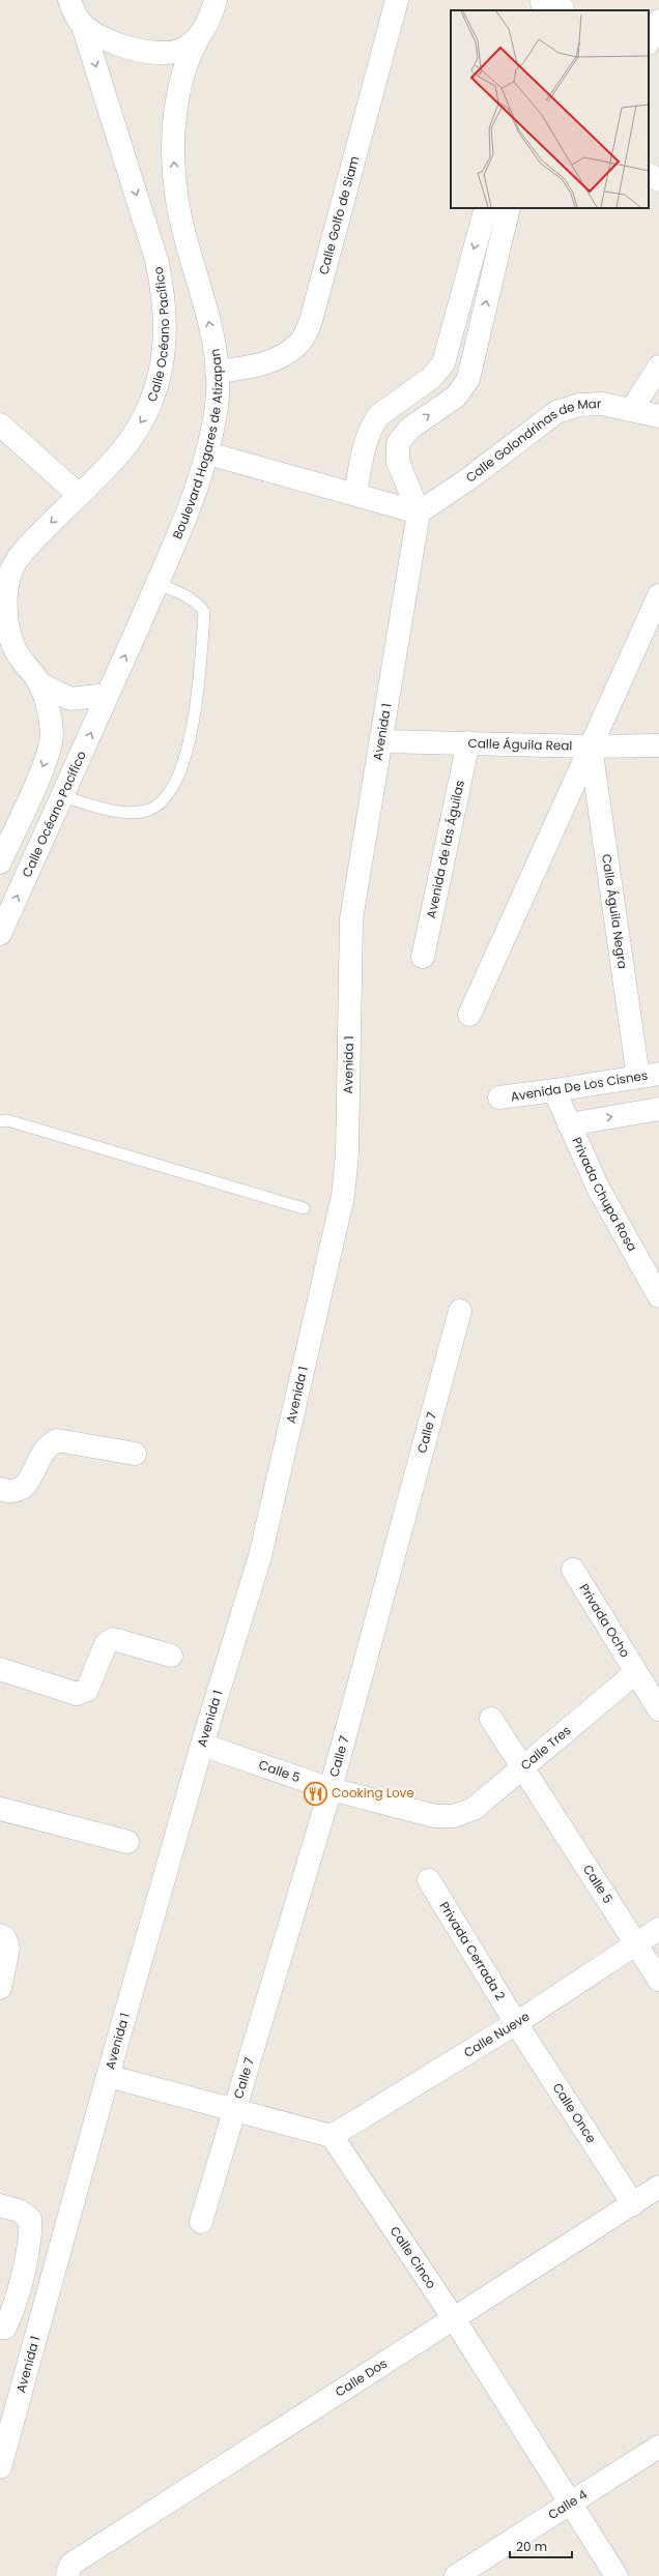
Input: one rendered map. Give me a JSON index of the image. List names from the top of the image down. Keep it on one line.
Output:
{"streets":{"street":["Calle Golfo de Siam","Calle Océano Pacífico","Boulevard Hogares de Atizapan","Calle Golondrinas de Mar","Avenida 1","Calle Águila Real","Avenida de las Águilas","Calle Águila Negra","Avenida De Los Cisnes","Privada Chupa Rosa","Calle 7","Privada Ocho","Calle Tres","Calle 5","Privada Cerrada 2","Calle Nueve","Calle Once","Calle Cinco","Calle Dos","Calle 4"]},"crossings":[["Calle Golfo de Siam","Boulevard Hogares de Atizapan"],["Calle Océano Pacífico","Boulevard Hogares de Atizapan"],["Calle Golondrinas de Mar","Avenida 1"],["Avenida 1","Calle Águila Real"],["Avenida 1","Calle 5"],["Calle Águila Real","Avenida de las Águilas"],["Calle Águila Real","Calle Águila Negra"],["Calle Águila Negra","Avenida De Los Cisnes"],["Avenida De Los Cisnes","Privada Chupa Rosa"],["Calle 7","Calle 5"],["Privada Ocho","Calle Tres"],["Calle Tres","Calle 5"],["Calle 5","Calle Nueve"],["Privada Cerrada 2","Calle Nueve"],["Privada Cerrada 2","Calle Once"],["Calle Nueve","Calle Once"],["Calle Nueve","Calle Cinco"],["Calle Once","Calle Dos"],["Calle Cinco","Calle Dos"],["Calle Cinco","Calle 4"]],"one_way":["Boulevard Hogares de Atizapan"],"places":{"restaurant":["Cooking Love"]},"scale_bar":"20 m"}
